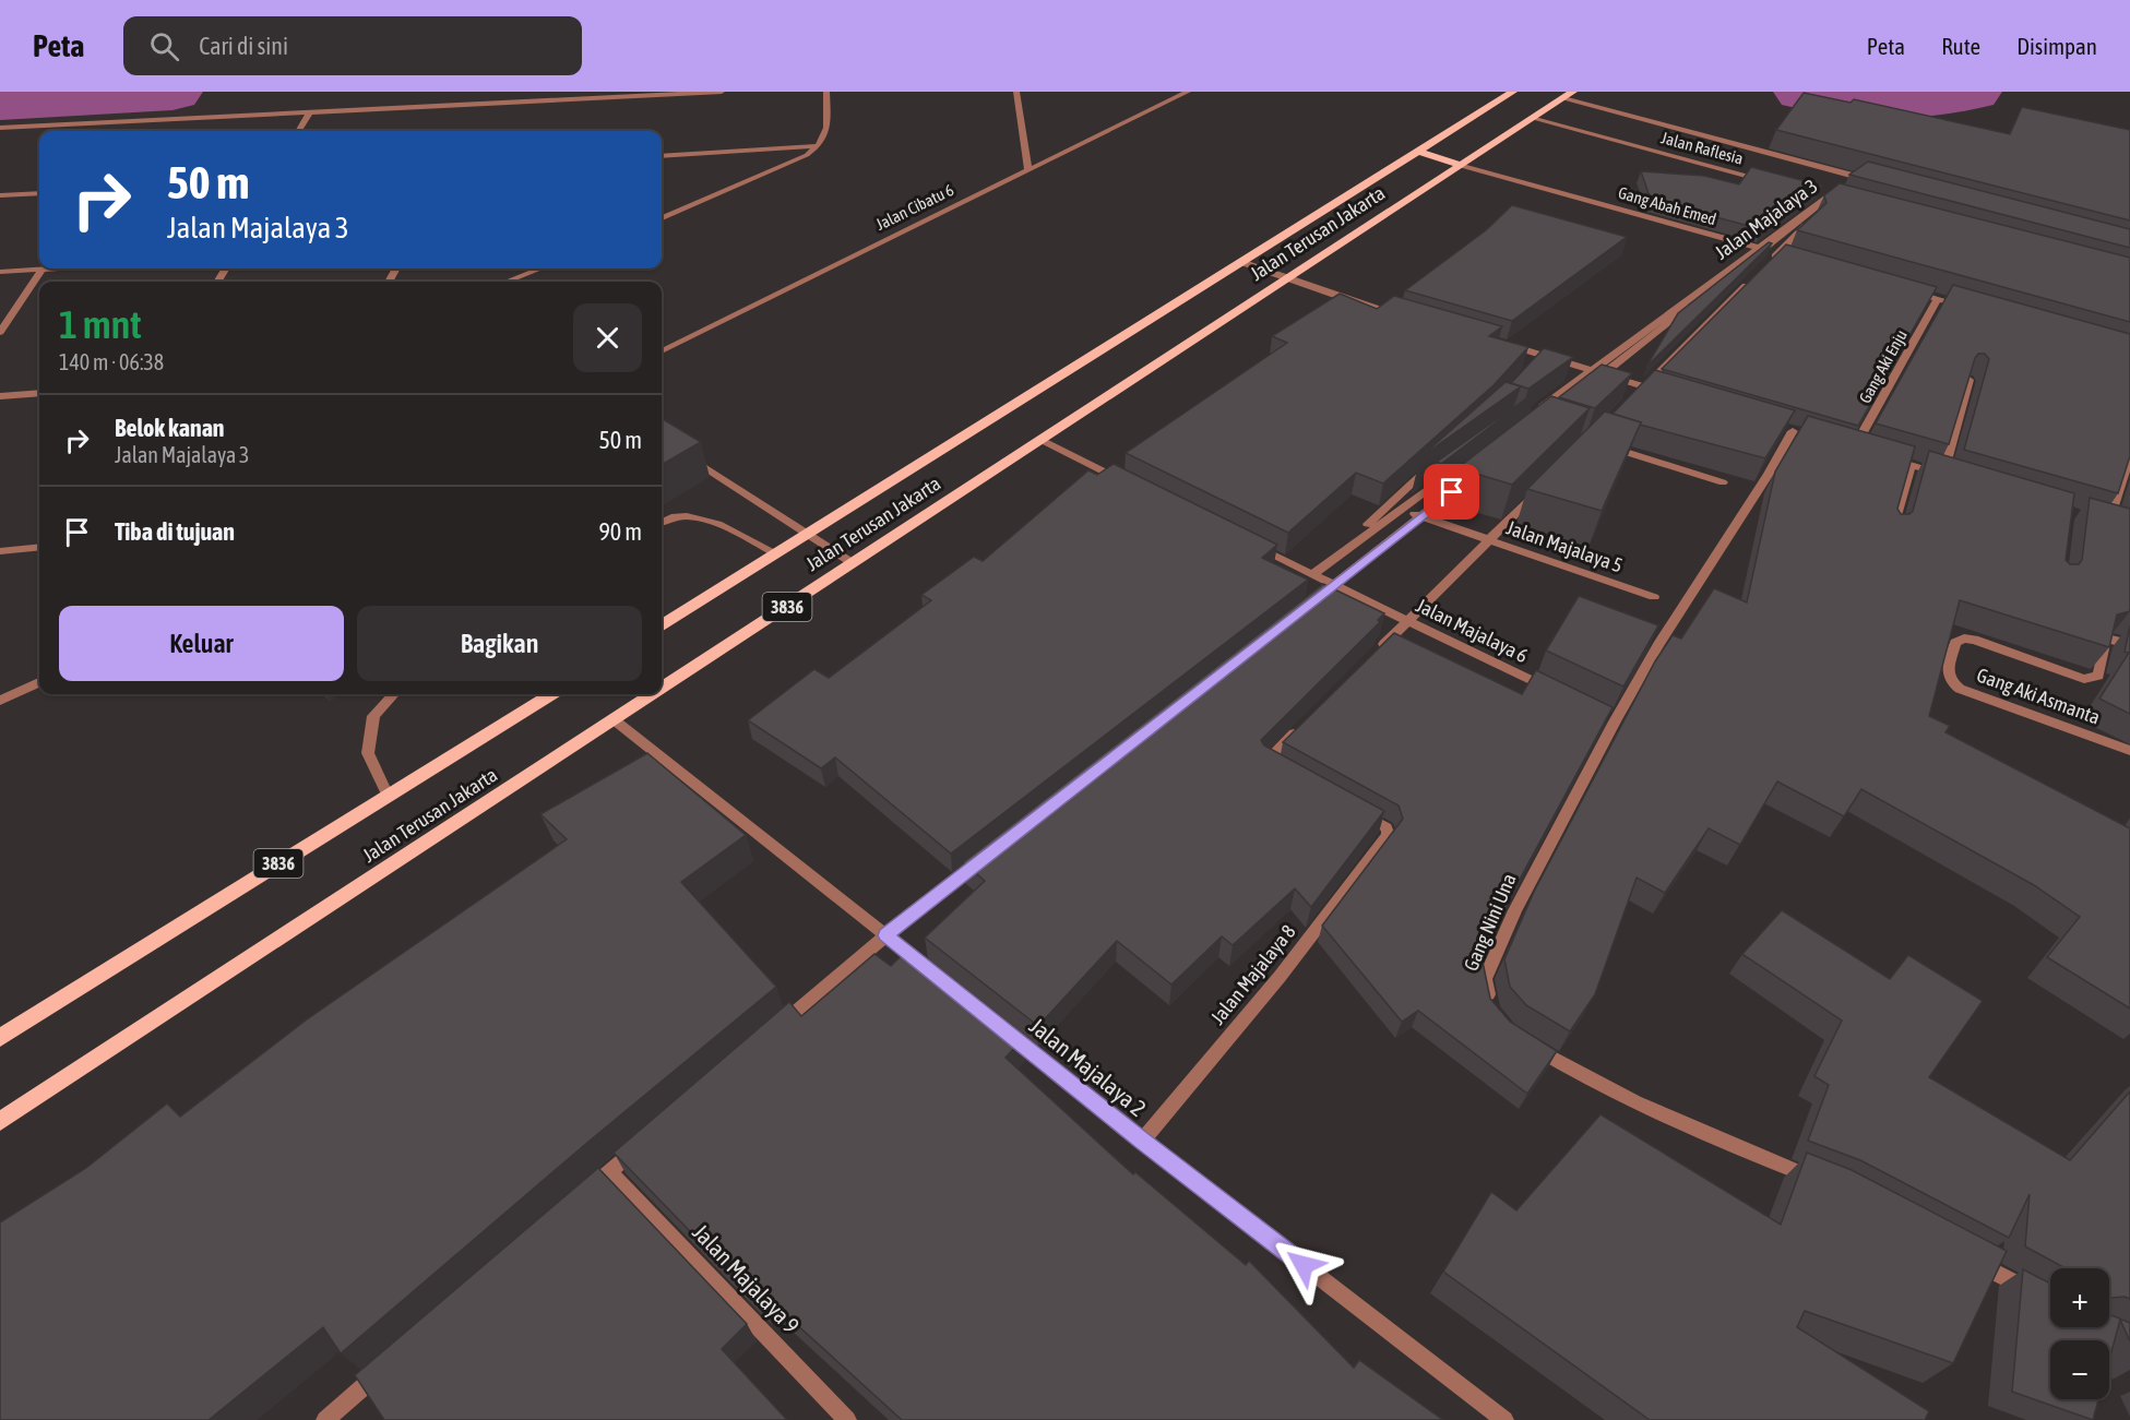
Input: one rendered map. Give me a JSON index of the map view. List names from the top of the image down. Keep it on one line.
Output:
{"streets":{"main road":["Jalan Terusan Jakarta","3836"],"street":["Jalan Raflesia","Gang Abah Emed","Jalan Cibatu 6","Jalan Majalaya 3","Gang Aki Enju","Jalan Majalaya 5","Jalan Majalaya 6","Gang Aki Asmanta","Gang Nini Una","Jalan Majalaya 8","Jalan Majalaya 2","Jalan Majalaya 9"]},"crossings":[["Jalan Raflesia","Jalan Majalaya 3"],["Jalan Raflesia","Jalan Terusan Jakarta"],["Gang Abah Emed","Jalan Terusan Jakarta"],["Jalan Majalaya 8","Jalan Majalaya 2"]],"page":{"header":"Peta","search":"Cari di sini","nav":["Peta","Rute","Disimpan"],"turn":["50 m","Jalan Majalaya 3"],"heading":["1 mnt","140 m · 06:38"],"list":[{"name":"Belok kanan","note":"Jalan Majalaya 3","value":"50 m"},{"name":"Tiba di tujuan","value":"90 m"}],"buttons":["Keluar","Bagikan"],"map_buttons":["+","−"]}}
